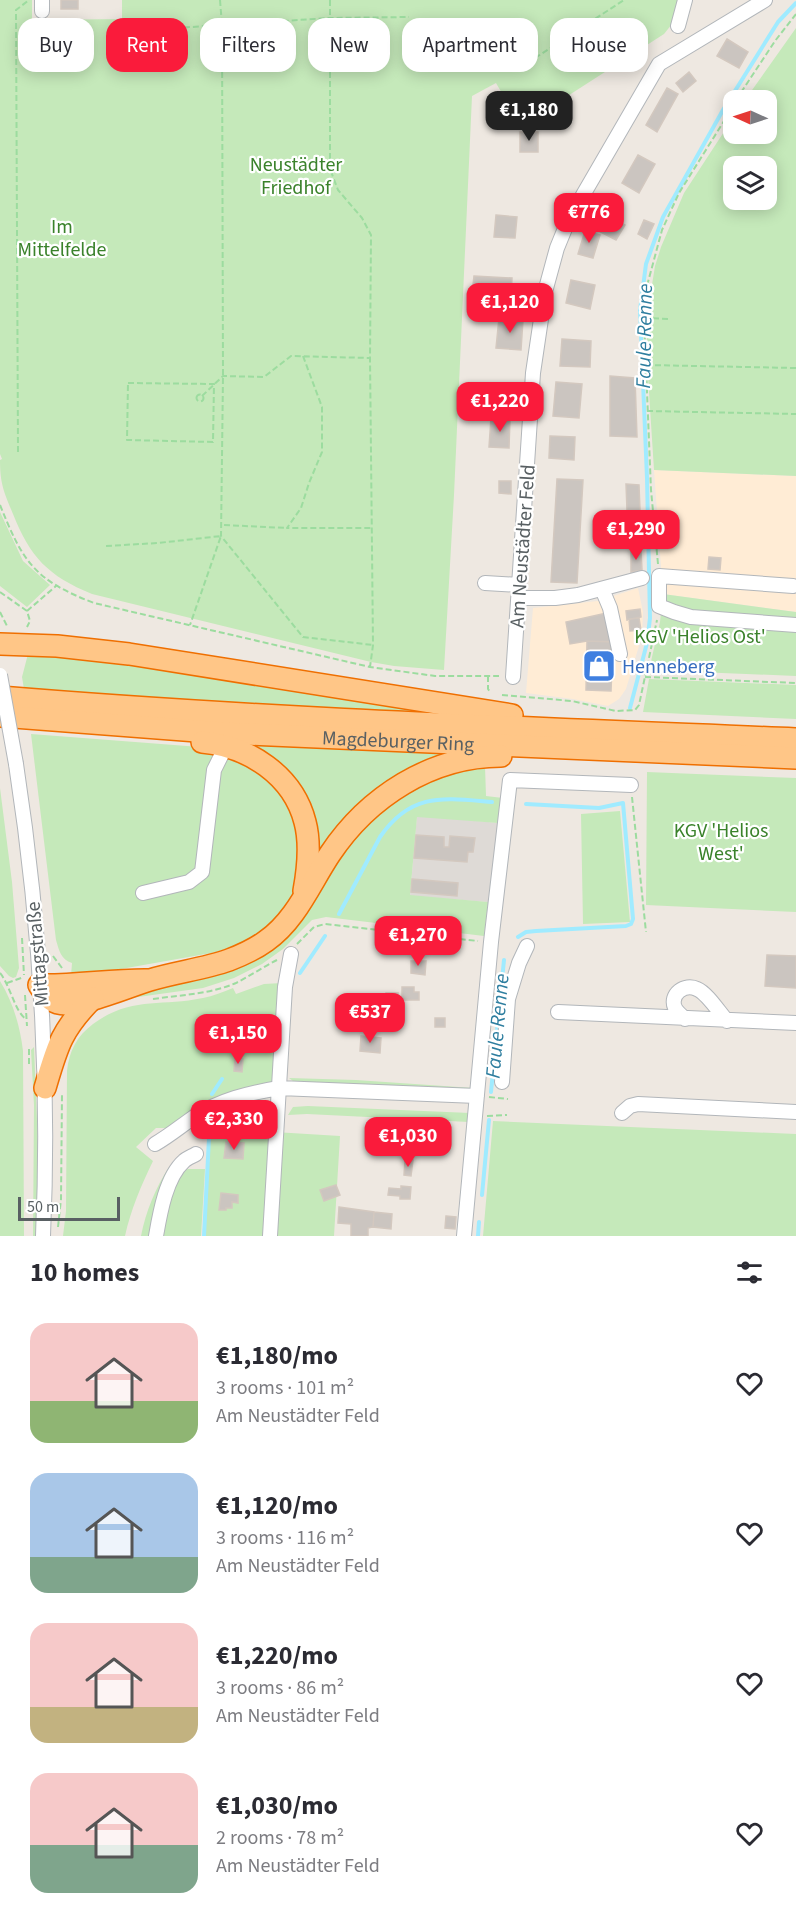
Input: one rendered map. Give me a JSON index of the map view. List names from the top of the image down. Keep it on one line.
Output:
{"streets":{"highway":["Magdeburger Ring"],"street":["Am Neustädter Feld","Mittagstraße"]},"water":["Faule Renne"],"parks":["Neustädter Friedhof","Im Mittelfelde","KGV 'Helios Ost'","KGV 'Helios West'"],"places":{"shop":["Henneberg"]},"scale_bar":"50 m","north":"left","page":{"chip":["Buy","Rent","Filters","New","Apartment","House"],"price":["€1,180","€776","€1,120","€1,220","€1,290","€1,270","€537","€1,150","€2,330","€1,030"],"scale":"50 m","heading":"10 homes","list":[{"name":"€1,180/mo","note":"3 rooms · 101 m² · Am Neustädter Feld"},{"name":"€1,120/mo","note":"3 rooms · 116 m² · Am Neustädter Feld"},{"name":"€1,220/mo","note":"3 rooms · 86 m² · Am Neustädter Feld"},{"name":"€1,030/mo","note":"2 rooms · 78 m² · Am Neustädter Feld"}]}}
